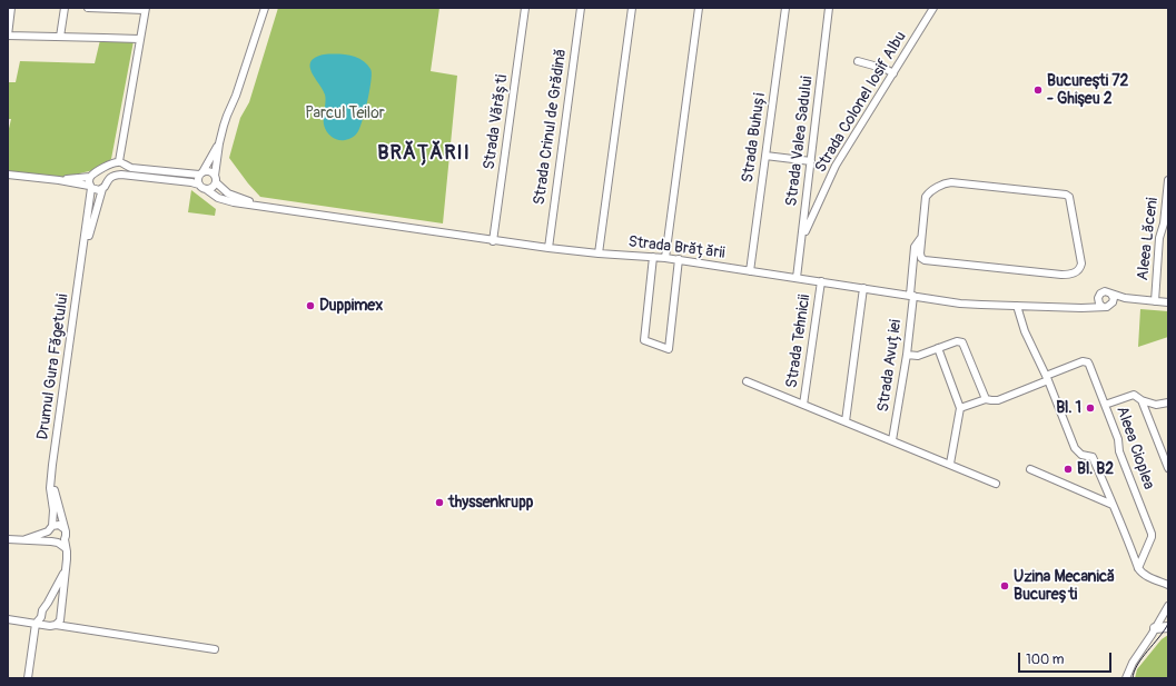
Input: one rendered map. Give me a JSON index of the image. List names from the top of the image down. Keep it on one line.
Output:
{"streets":{"street":["Strada Colonel Iosif Albu","Strada Vărăști","Strada Crinul de Grădină","Strada Buhuși","Strada Valea Sadului","Aleea Lăceni","Strada Brățării","Strada Tehnicii","Strada Avuției","Drumul Gura Făgetului","Aleea Cioplea"]},"crossings":[["Strada Colonel Iosif Albu","Strada Buhuși"],["Strada Colonel Iosif Albu","Strada Valea Sadului"],["Strada Vărăști","Strada Brățării"],["Strada Crinul de Grădină","Strada Brățării"],["Strada Buhuși","Strada Brățării"],["Strada Valea Sadului","Strada Brățării"],["Strada Brățării","Strada Tehnicii"],["Strada Brățării","Strada Avuției"]],"districts":["BRĂȚĂRII"],"parks":["Parcul Teilor"],"places":["Bucureşti 72 - Ghişeu 2","Duppimex","Bl. 1","Bl. B2","thyssenkrupp","Uzina Mecanică București"],"scale_bar":"100 m"}
